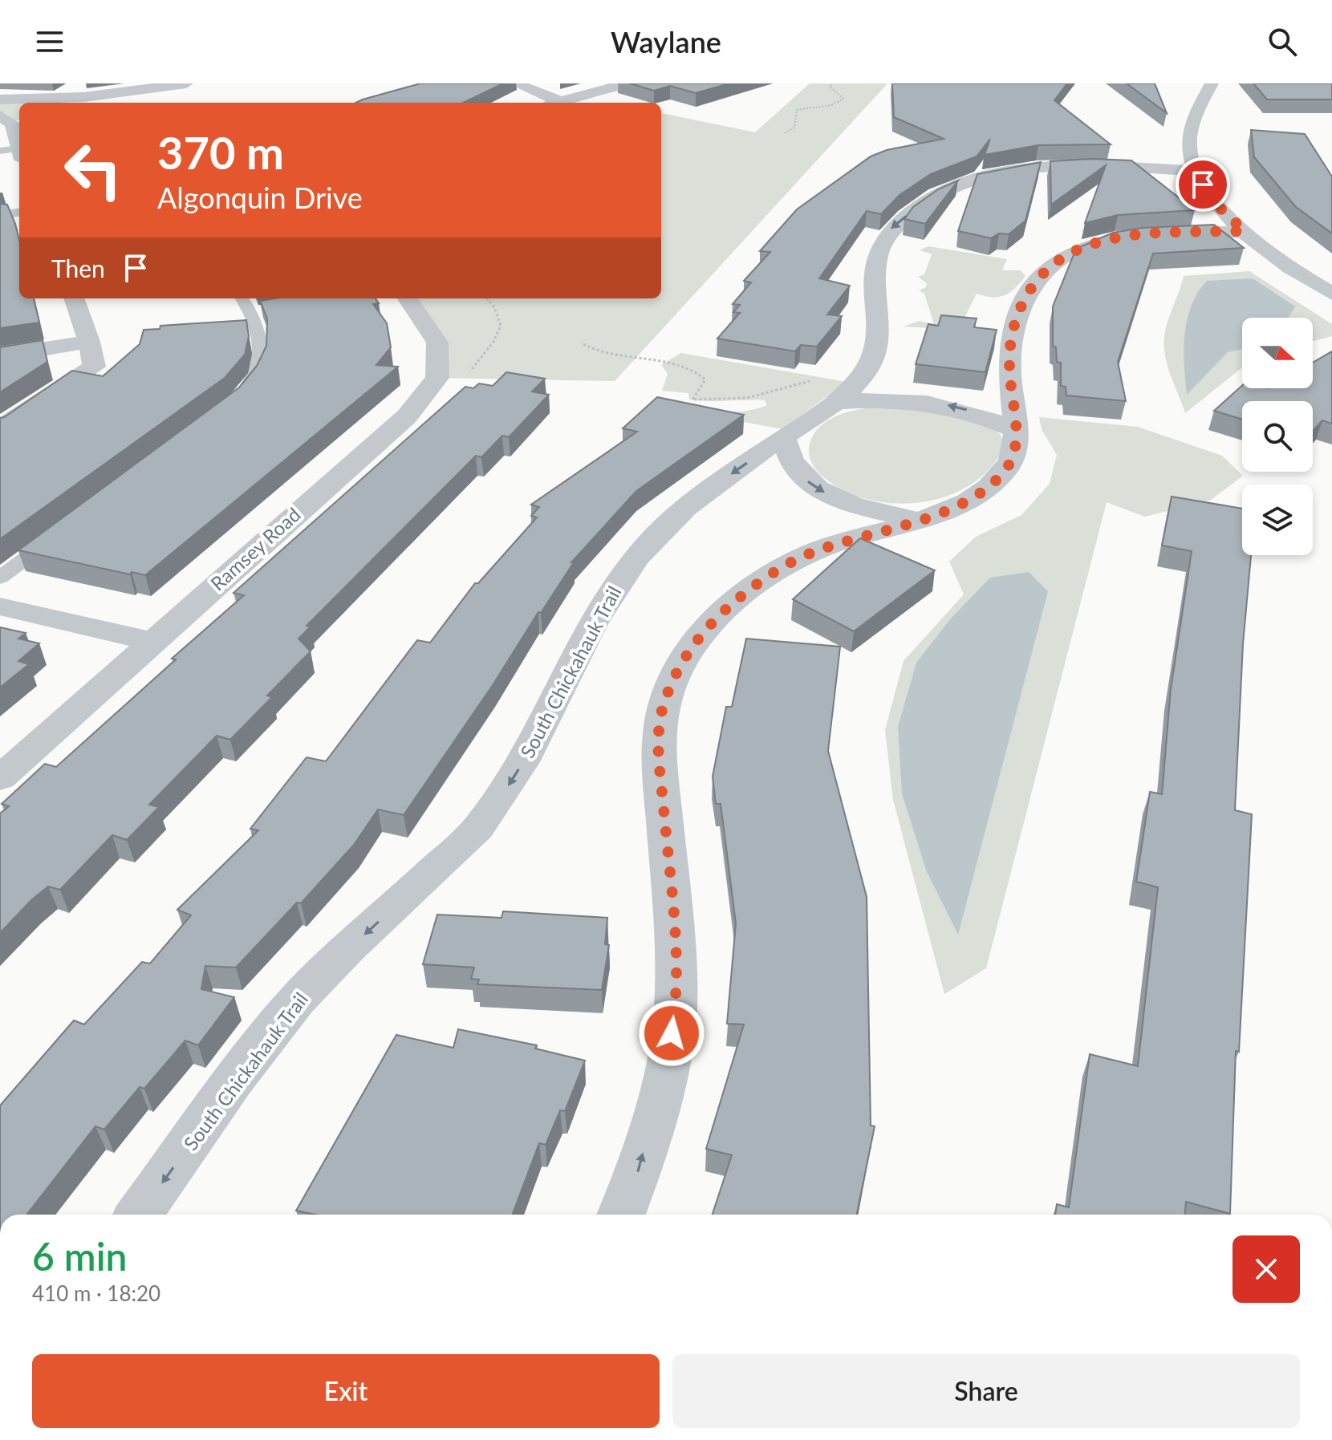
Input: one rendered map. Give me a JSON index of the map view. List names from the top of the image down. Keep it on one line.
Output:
{"streets":{"street":["Ramsey Road","South Chickahauk Trail"]},"one_way":["South Chickahauk Trail"],"north":"right","page":{"header":"Waylane","turn":["370 m","Algonquin Drive"],"then":"Then","heading":["6 min","410 m · 18:20"],"buttons":["Exit","Share"]}}
